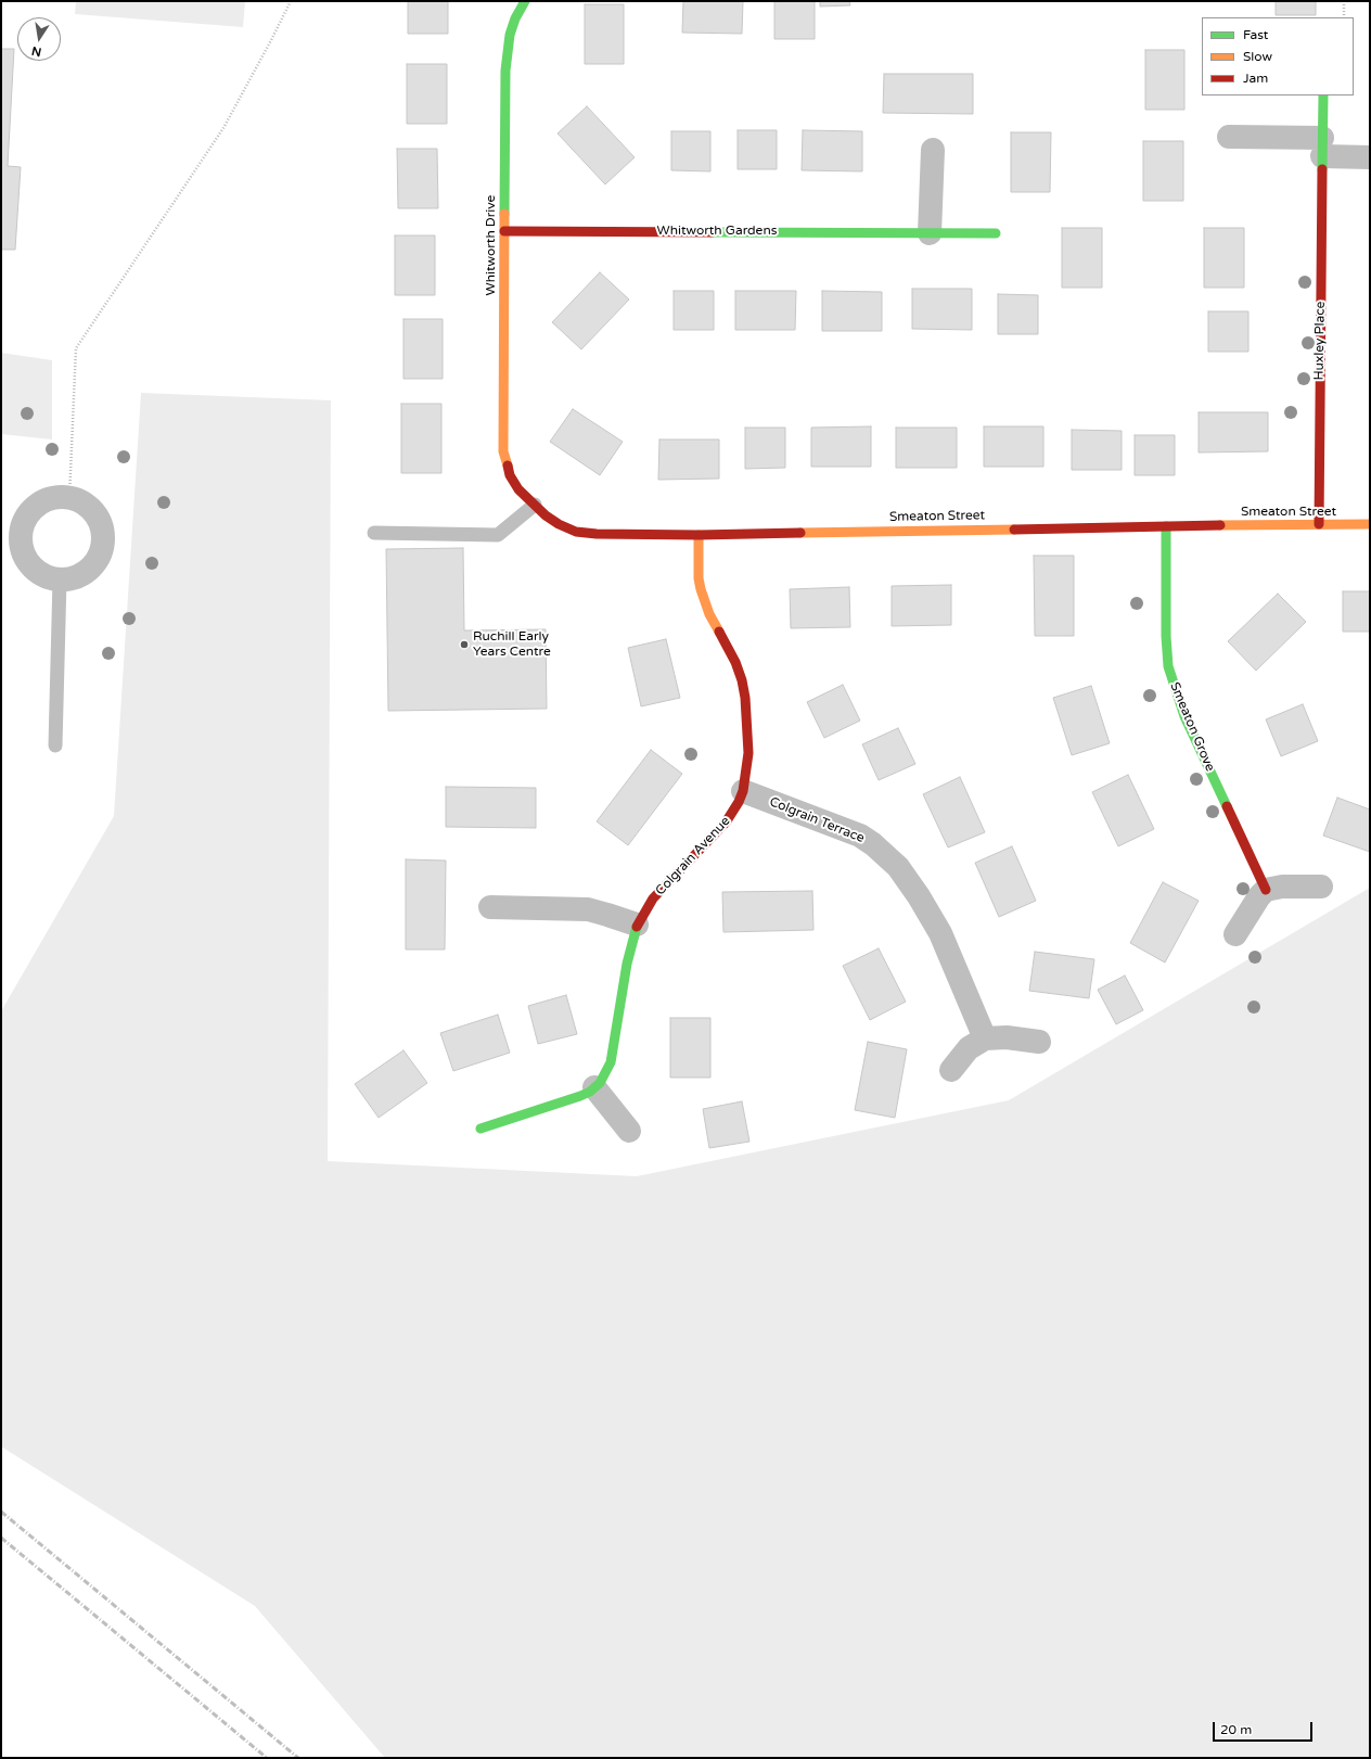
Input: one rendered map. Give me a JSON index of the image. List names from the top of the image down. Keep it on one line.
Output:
{"streets":{"street":["Whitworth Gardens","Whitworth Drive","Huxley Place","Smeaton Street","Smeaton Grove","Colgrain Terrace","Colgrain Avenue"]},"crossings":[["Whitworth Gardens","Whitworth Drive"],["Whitworth Drive","Smeaton Street"],["Huxley Place","Smeaton Street"],["Smeaton Street","Smeaton Grove"],["Smeaton Street","Colgrain Avenue"],["Colgrain Terrace","Colgrain Avenue"]],"places":["Ruchill Early Years Centre"],"legend":["Fast","Slow","Jam"],"scale_bar":"20 m","north":"bottom"}
